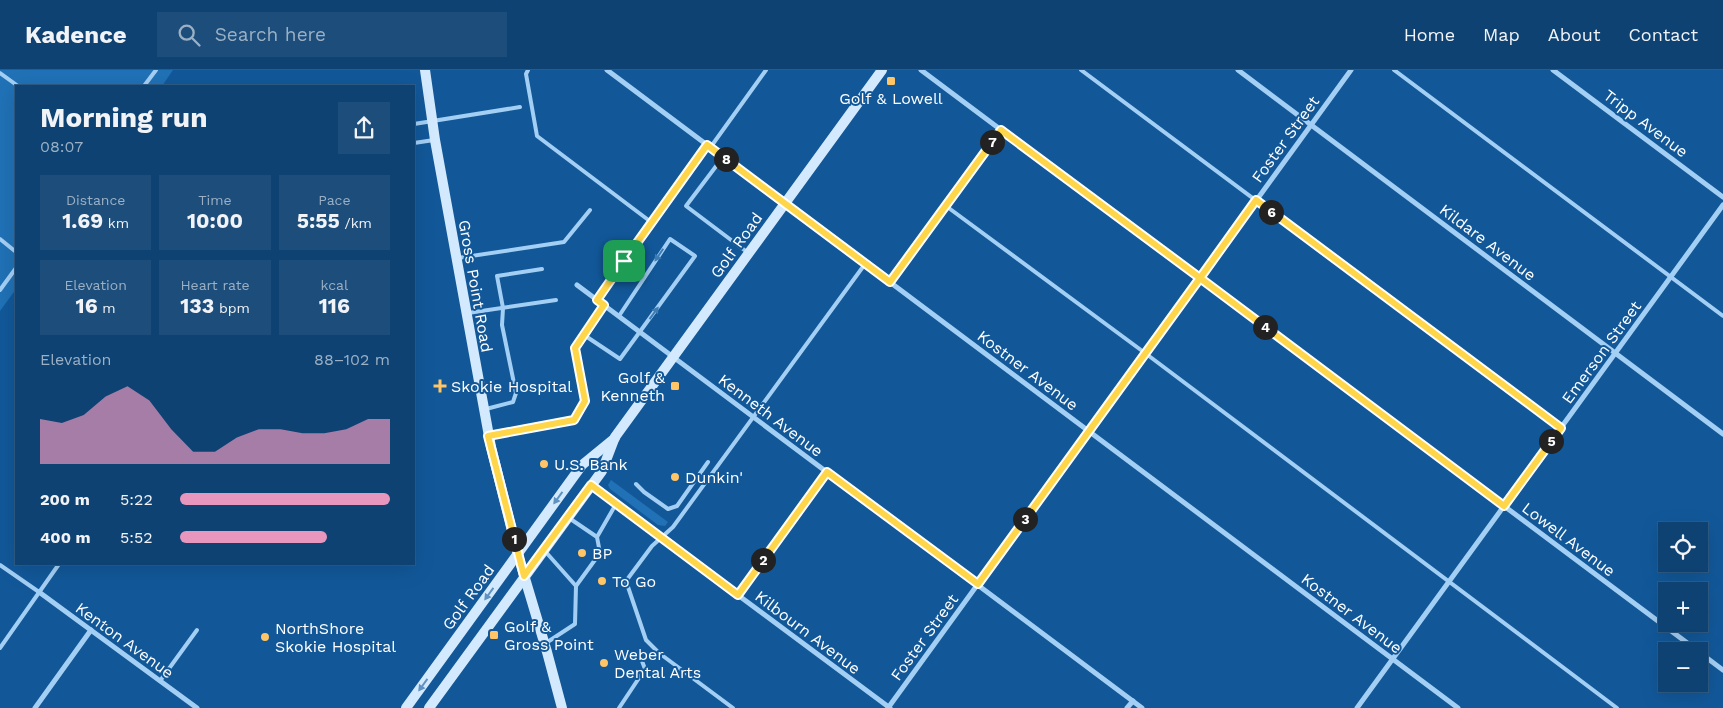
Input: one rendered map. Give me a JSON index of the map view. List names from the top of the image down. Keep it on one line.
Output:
{"streets":{"main road":["Golf Road","Gross Point Road"],"street":["Tripp Avenue","Foster Street","Kildare Avenue","Emerson Street","Kostner Avenue","Kenneth Avenue","Lowell Avenue","Kilbourn Avenue","Kenton Avenue"]},"crossings":[["Foster Street","Kildare Avenue"],["Foster Street","Kostner Avenue"],["Foster Street","Kenneth Avenue"],["Foster Street","Lowell Avenue"],["Foster Street","Kilbourn Avenue"],["Kildare Avenue","Emerson Street"],["Golf Road","Gross Point Road"],["Golf Road","Kostner Avenue"],["Golf Road","Kenneth Avenue"],["Golf Road","Kilbourn Avenue"],["Emerson Street","Kostner Avenue"],["Emerson Street","Lowell Avenue"]],"places":{"transit":["Golf & Lowell","Golf & Kenneth","Golf & Gross Point"],"health":["Skokie Hospital"],"other":["U.S. Bank","Dunkin'","BP","To Go","NorthShore Skokie Hospital","Weber Dental Arts"]},"page":{"header":"Kadence","search":"Search here","nav":["Home","Map","About","Contact"],"heading":["Morning run","08:07"],"pins":["7","8","6","4","5","3","1","2"],"stats":[["Distance","1.69 km"],["Time","10:00"],["Pace","5:55 /km"],["Elevation","16 m"],["Heart rate","133 bpm"],["kcal","116"]],"chart":["Elevation","88–102 m"],"list":[{"name":"200 m","note":"5:22"},{"name":"400 m","note":"5:52"}],"map_buttons":["+","−"]}}
